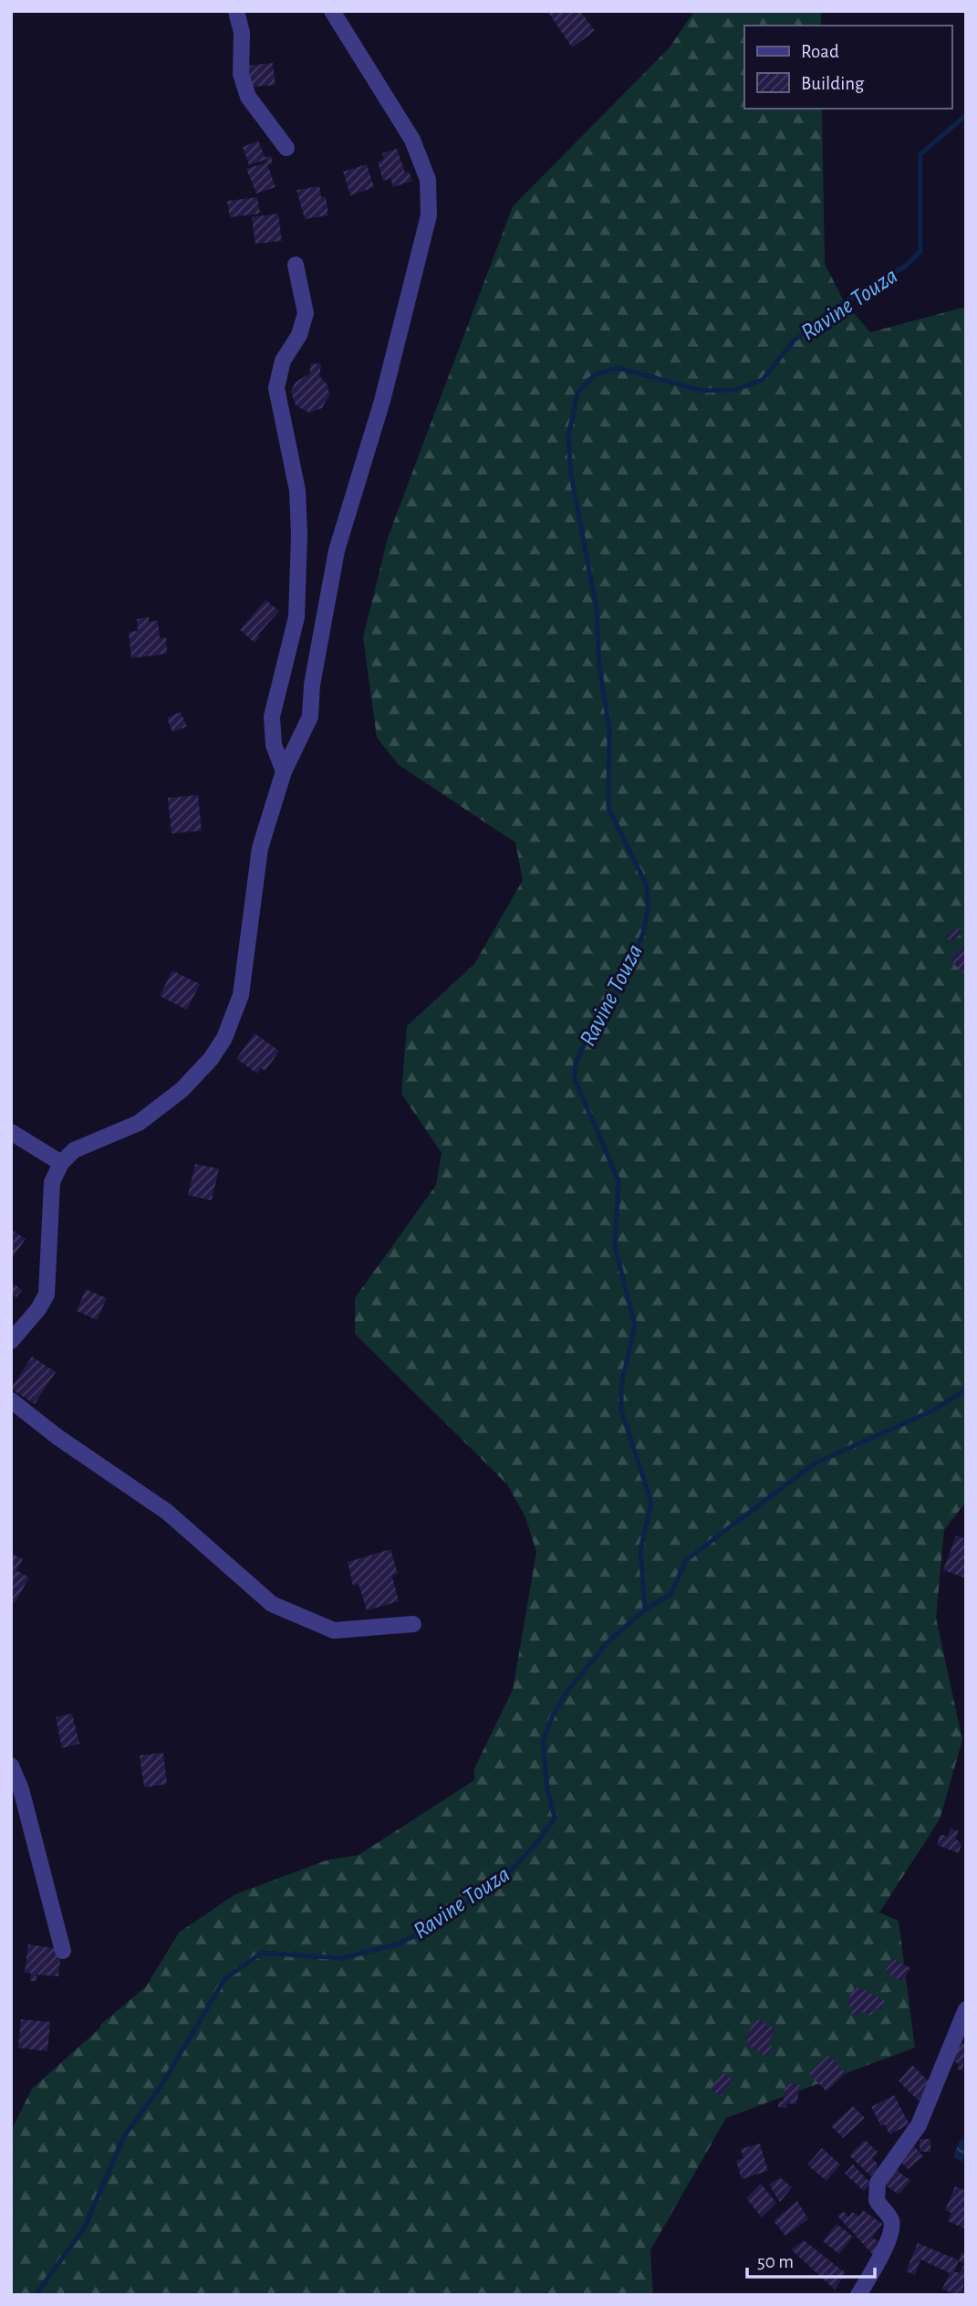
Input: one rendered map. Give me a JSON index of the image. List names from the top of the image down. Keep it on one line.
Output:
{"water":["Ravine Touza"],"legend":["Road","Building"],"scale_bar":"50 m"}
